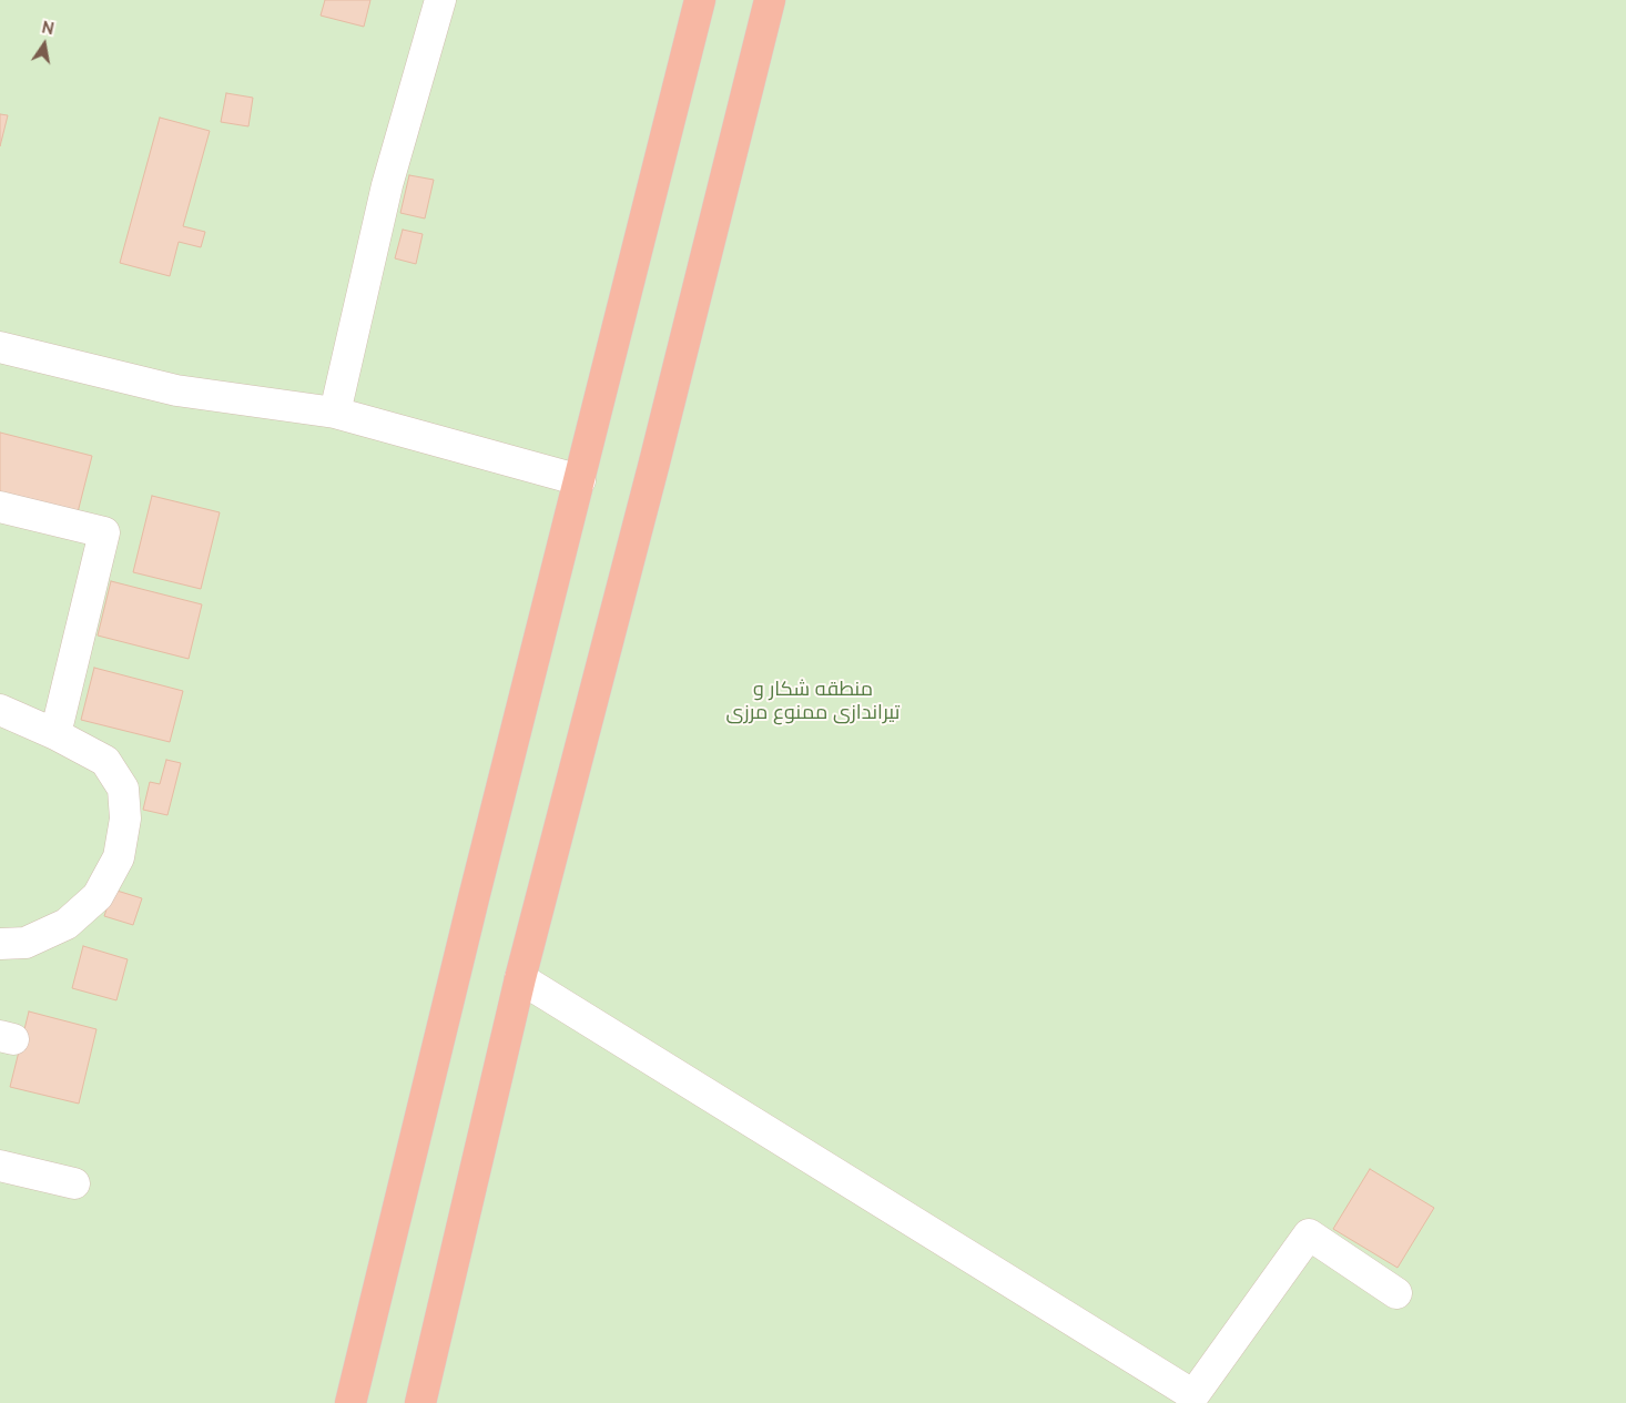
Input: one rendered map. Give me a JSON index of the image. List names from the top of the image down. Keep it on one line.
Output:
{"parks":["منطقه شکار و تیراندازی ممنوع مرزی"],"north":"top"}
